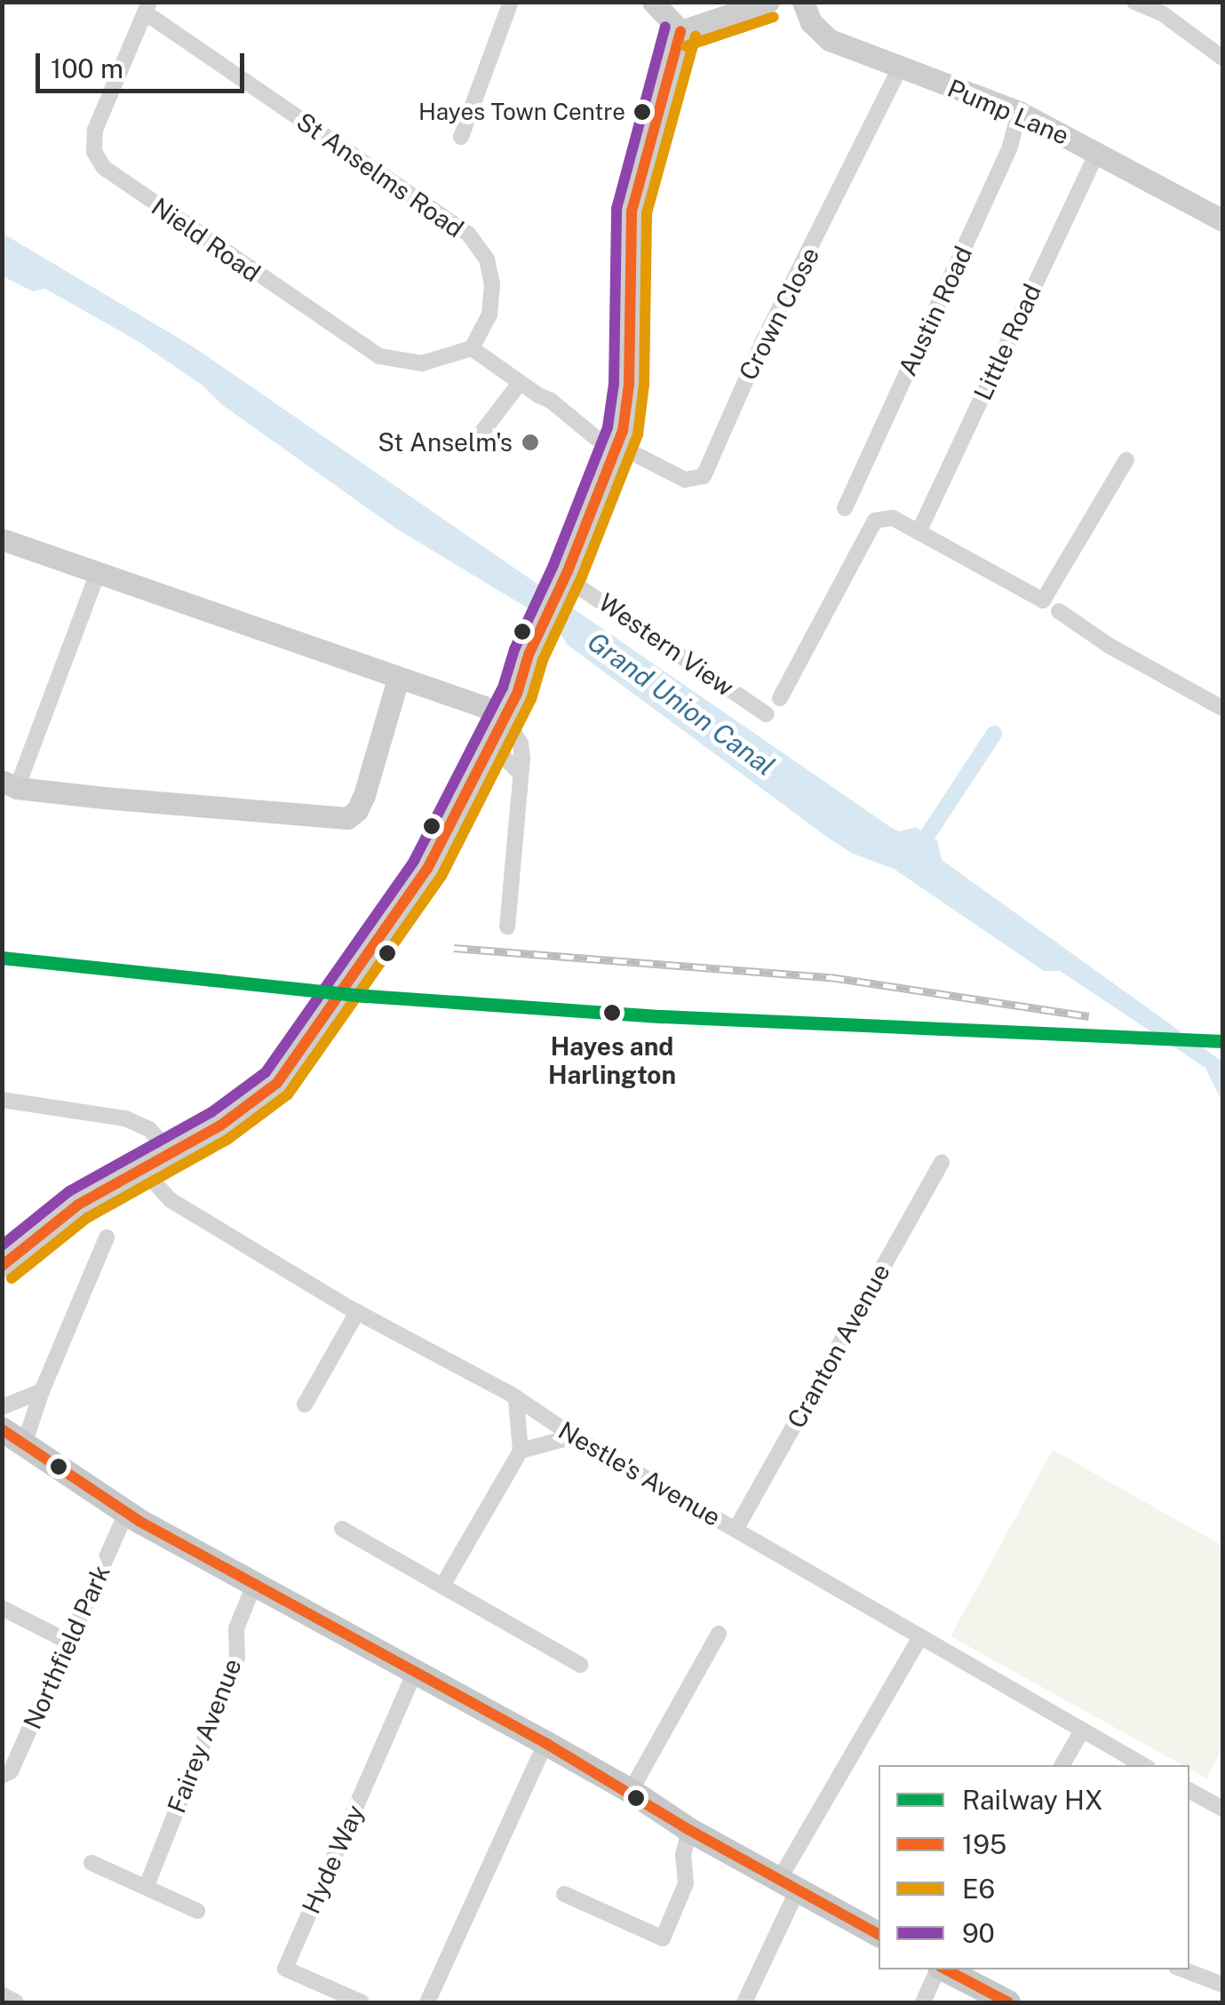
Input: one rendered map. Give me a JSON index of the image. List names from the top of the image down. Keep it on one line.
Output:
{"streets":{"street":["Pump Lane","St Anselms Road","Nield Road","Austin Road","Crown Close","Little Road","Western View","Cranton Avenue","Nestle's Avenue","Northfield Park","Fairey Avenue","Hyde Way"]},"crossings":[["Pump Lane","Austin Road"],["Pump Lane","Crown Close"],["Pump Lane","Little Road"],["St Anselms Road","Nield Road"],["Cranton Avenue","Nestle's Avenue"]],"water":["Grand Union Canal"],"places":["Hayes Town Centre","St Anselm's","Hayes and Harlington"],"lines":["transit line E6","transit line 90","transit line 195","rail line HX"],"legend":["Railway HX","195","E6","90"],"scale_bar":"100 m"}
